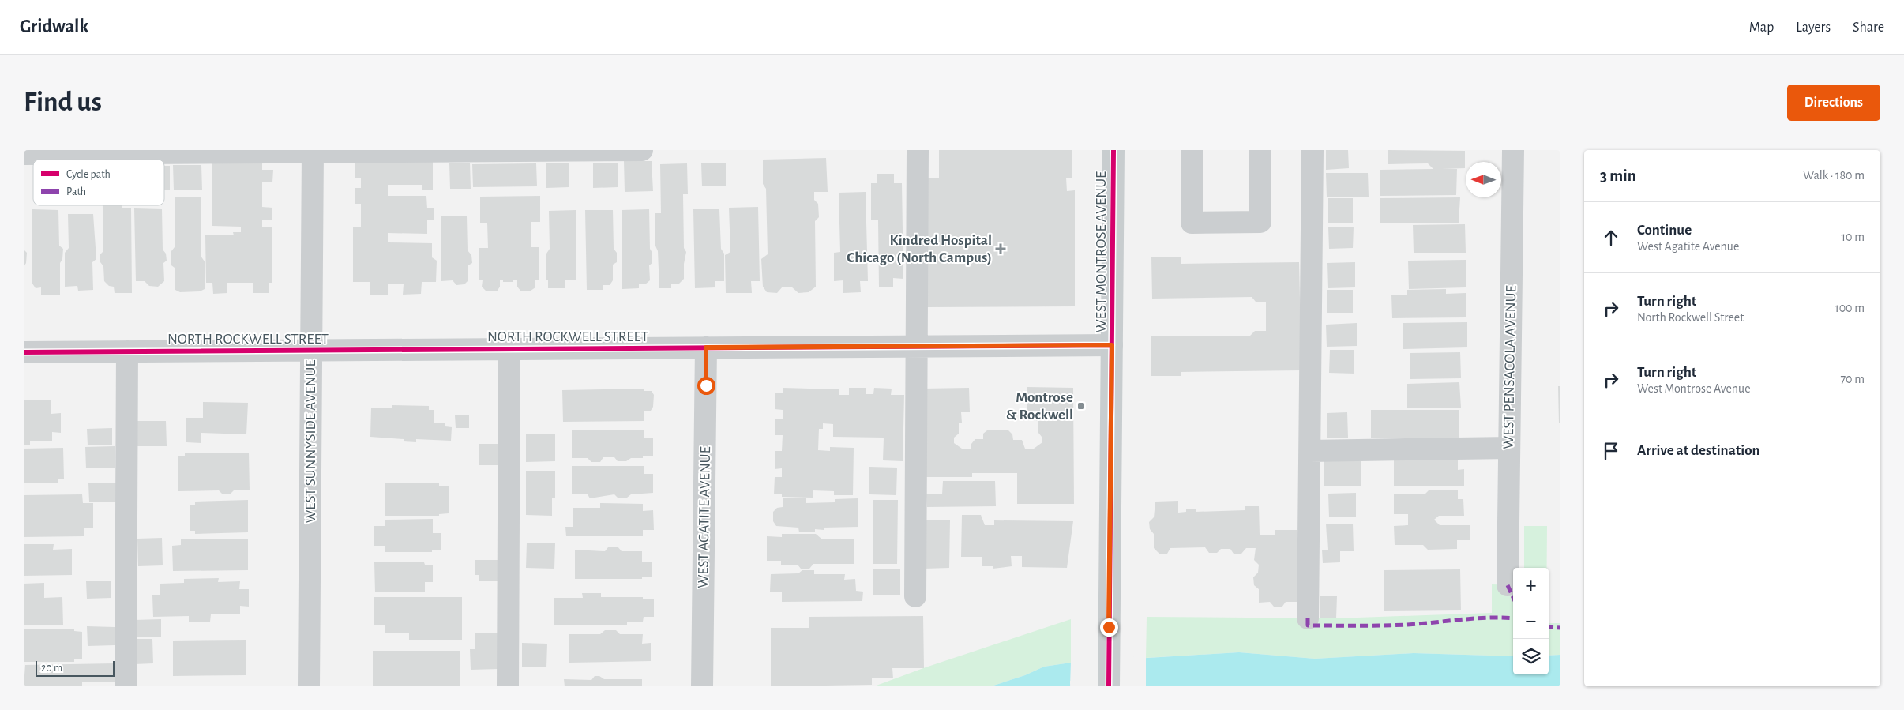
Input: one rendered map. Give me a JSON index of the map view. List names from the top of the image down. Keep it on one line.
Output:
{"streets":{"main road":["WEST MONTROSE AVENUE"],"street":["NORTH ROCKWELL STREET","WEST PENSACOLA AVENUE","WEST SUNNYSIDE AVENUE","WEST AGATITE AVENUE"]},"crossings":[["WEST MONTROSE AVENUE","NORTH ROCKWELL STREET"],["NORTH ROCKWELL STREET","WEST SUNNYSIDE AVENUE"],["NORTH ROCKWELL STREET","WEST AGATITE AVENUE"]],"places":{"health":["Kindred Hospital Chicago (North Campus)"],"transit":["Montrose & Rockwell"]},"legend":["Cycle path","Path"],"scale_bar":"20 m","north":"left","page":{"header":"Gridwalk","nav":["Map","Layers","Share"],"buttons":"Directions","title":"Find us","heading":["3 min","Walk · 180 m"],"list":[["Continue","West Agatite Avenue","10 m"],["Turn right","North Rockwell Street","100 m"],["Turn right","West Montrose Avenue","70 m"],"Arrive at destination"],"map_buttons":["+","−"],"scale":"20 m"}}
